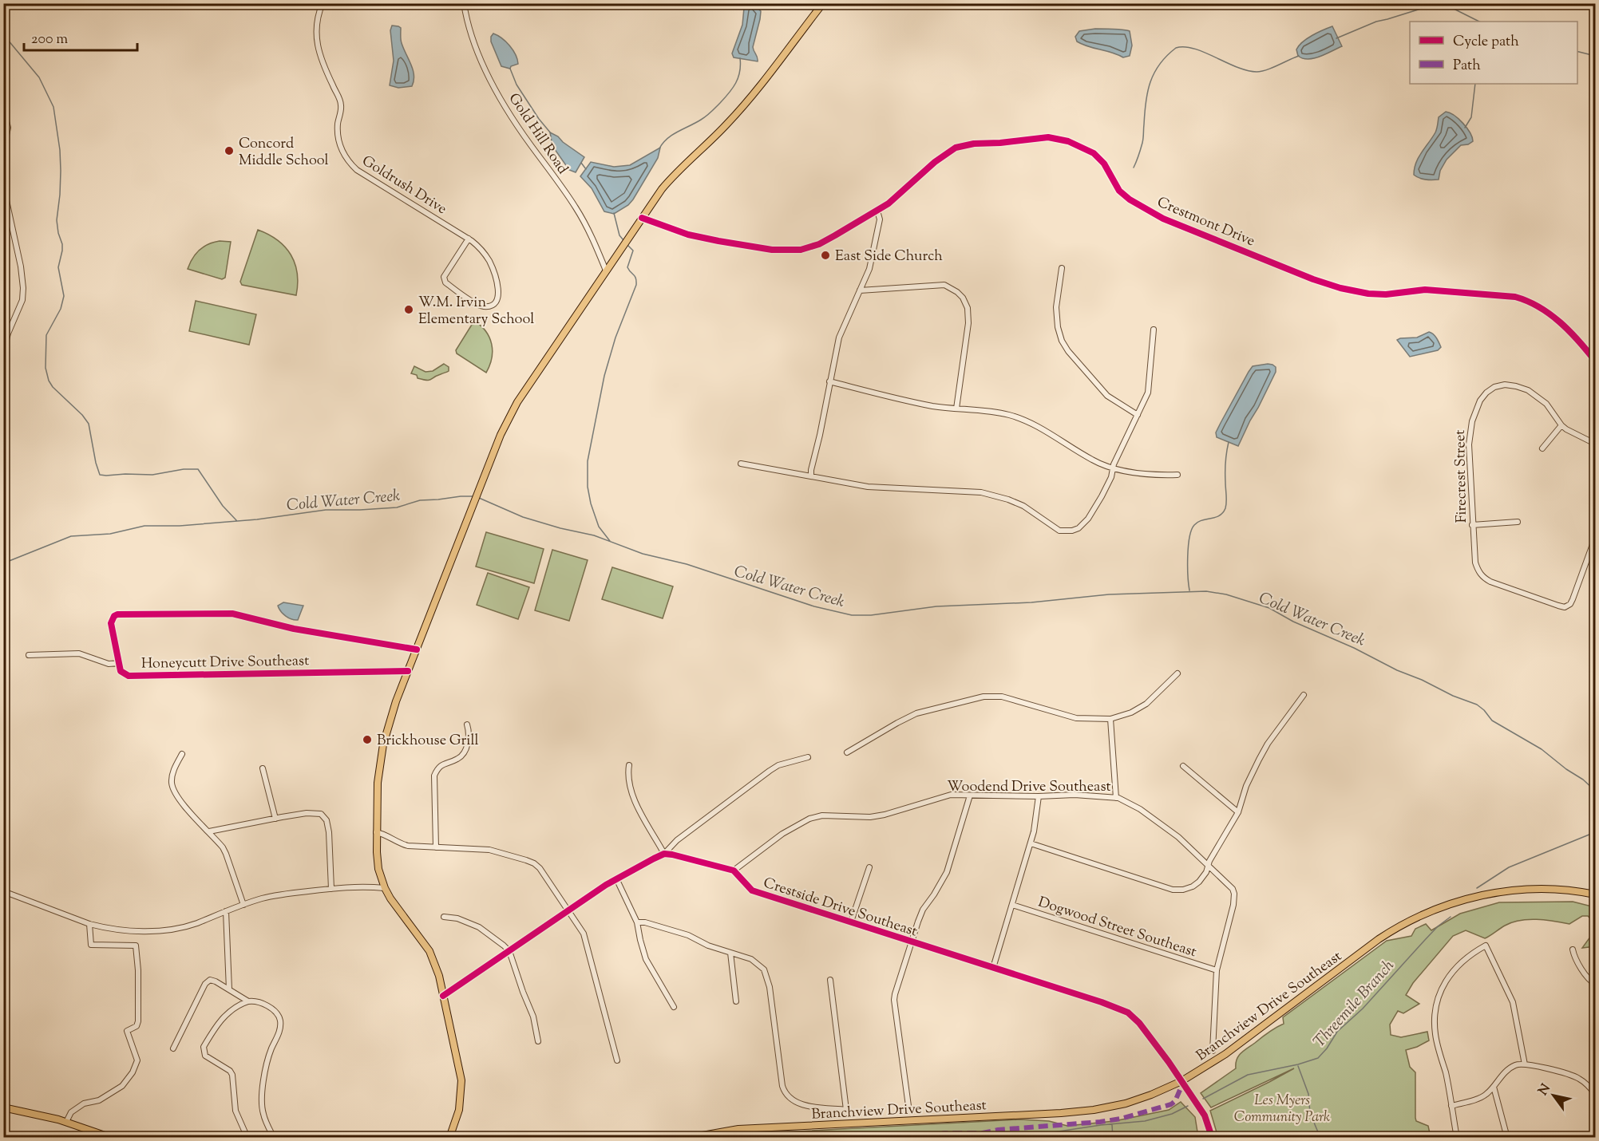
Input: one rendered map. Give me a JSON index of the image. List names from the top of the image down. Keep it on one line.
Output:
{"streets":{"main road":["Branchview Drive Southeast"],"street":["Gold Hill Road","Goldrush Drive","Crestmont Drive","Firecrest Street","Honeycutt Drive Southeast","Woodend Drive Southeast","Crestside Drive Southeast","Dogwood Street Southeast"]},"crossings":[["Woodend Drive Southeast","Crestside Drive Southeast"],["Woodend Drive Southeast","Dogwood Street Southeast"],["Crestside Drive Southeast","Branchview Drive Southeast"]],"water":["Cold Water Creek","Threemile Branch"],"parks":["Les Myers Community Park"],"places":["Concord Middle School","East Side Church","W.M. Irvin Elementary School","Brickhouse Grill"],"legend":["Cycle path","Path"],"scale_bar":"200 m","north":"top left"}
